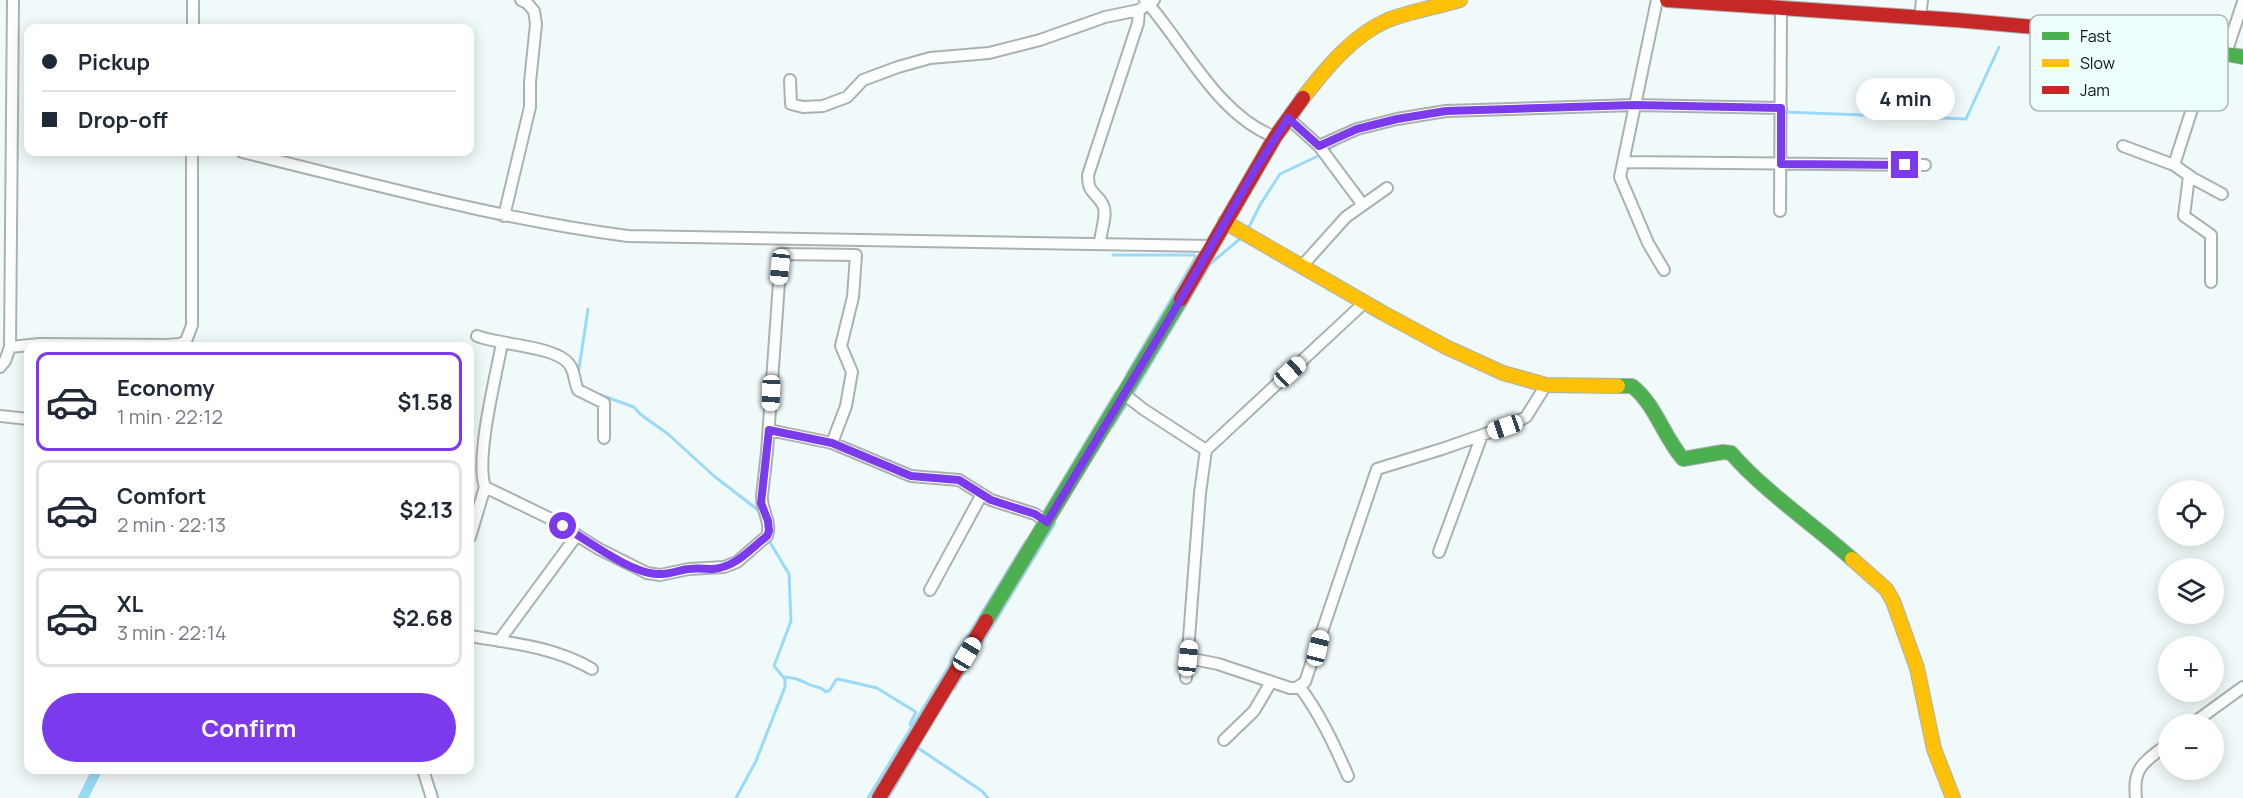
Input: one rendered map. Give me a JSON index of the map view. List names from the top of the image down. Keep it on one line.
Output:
{"legend":["Fast","Slow","Jam"],"page":{"banner":["Pickup","Drop-off"],"bubble":"4 min","list":[{"name":"Economy","note":"1 min · 22:12","value":"$1.58"},{"name":"Comfort","note":"2 min · 22:13","value":"$2.13"},{"name":"XL","note":"3 min · 22:14","value":"$2.68"}],"map_buttons":["+","−"],"buttons":"Confirm"}}
